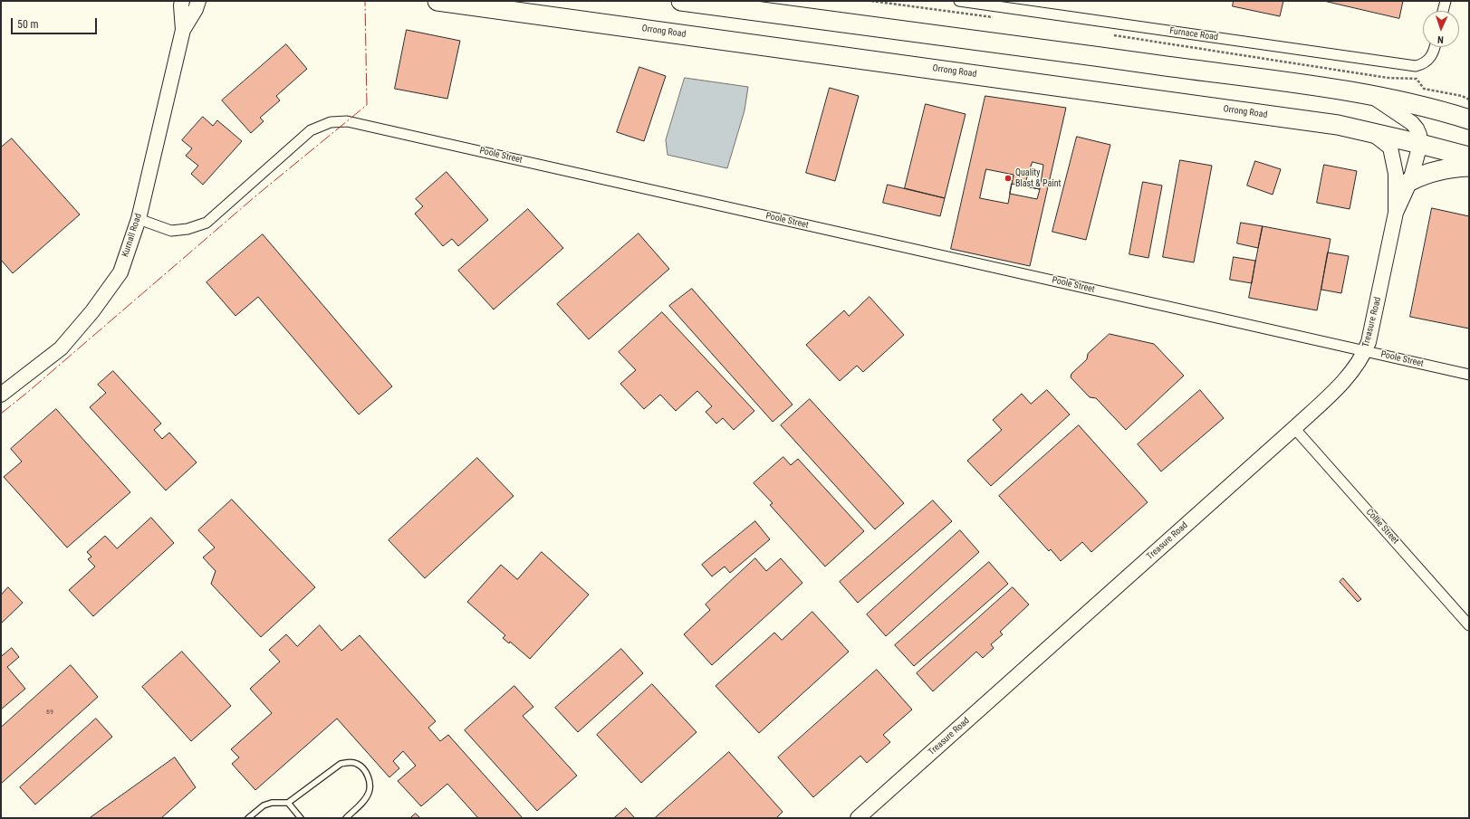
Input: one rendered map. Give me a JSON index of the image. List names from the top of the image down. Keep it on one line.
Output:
{"streets":{"highway":["Orrong Road"],"street":["Furnace Road","Poole Street","Kurnall Road","Treasure Road","Collie Street"]},"crossings":[["Orrong Road","Treasure Road"],["Poole Street","Kurnall Road"],["Poole Street","Treasure Road"],["Treasure Road","Collie Street"]],"places":["Quality Blast & Paint"],"house_numbers":["69"],"scale_bar":"50 m","north":"bottom"}
